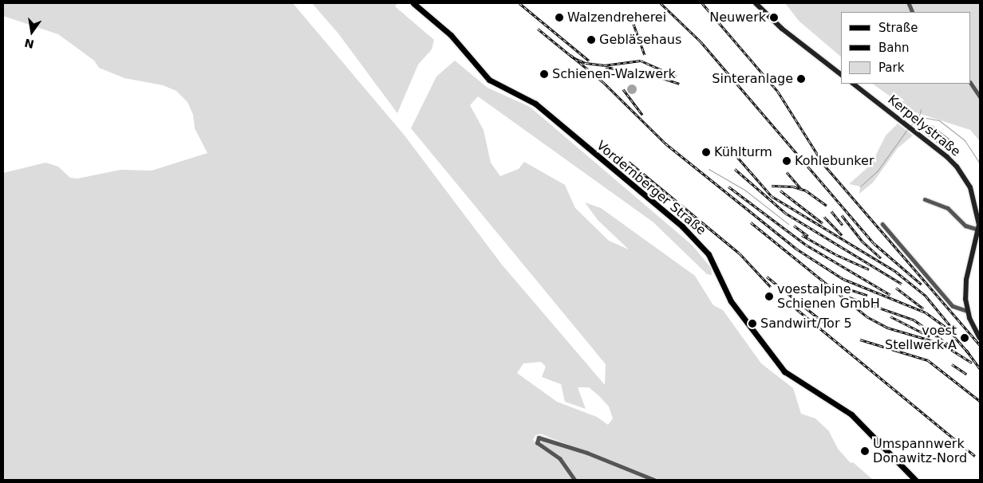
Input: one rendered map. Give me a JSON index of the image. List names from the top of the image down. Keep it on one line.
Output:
{"streets":{"main road":["Kerpelystraße","Vordernberger Straße"]},"places":["Walzendreherei","Neuwerk","Gebläsehaus","Schienen-Walzwerk","Sinteranlage","Kühlturm","Kohlebunker","voestalpine Schienen GmbH","Sandwirt/Tor 5","voest Stellwerk A","Umspannwerk Donawitz-Nord"],"legend":["Straße","Bahn","Park"],"north":"bottom"}
